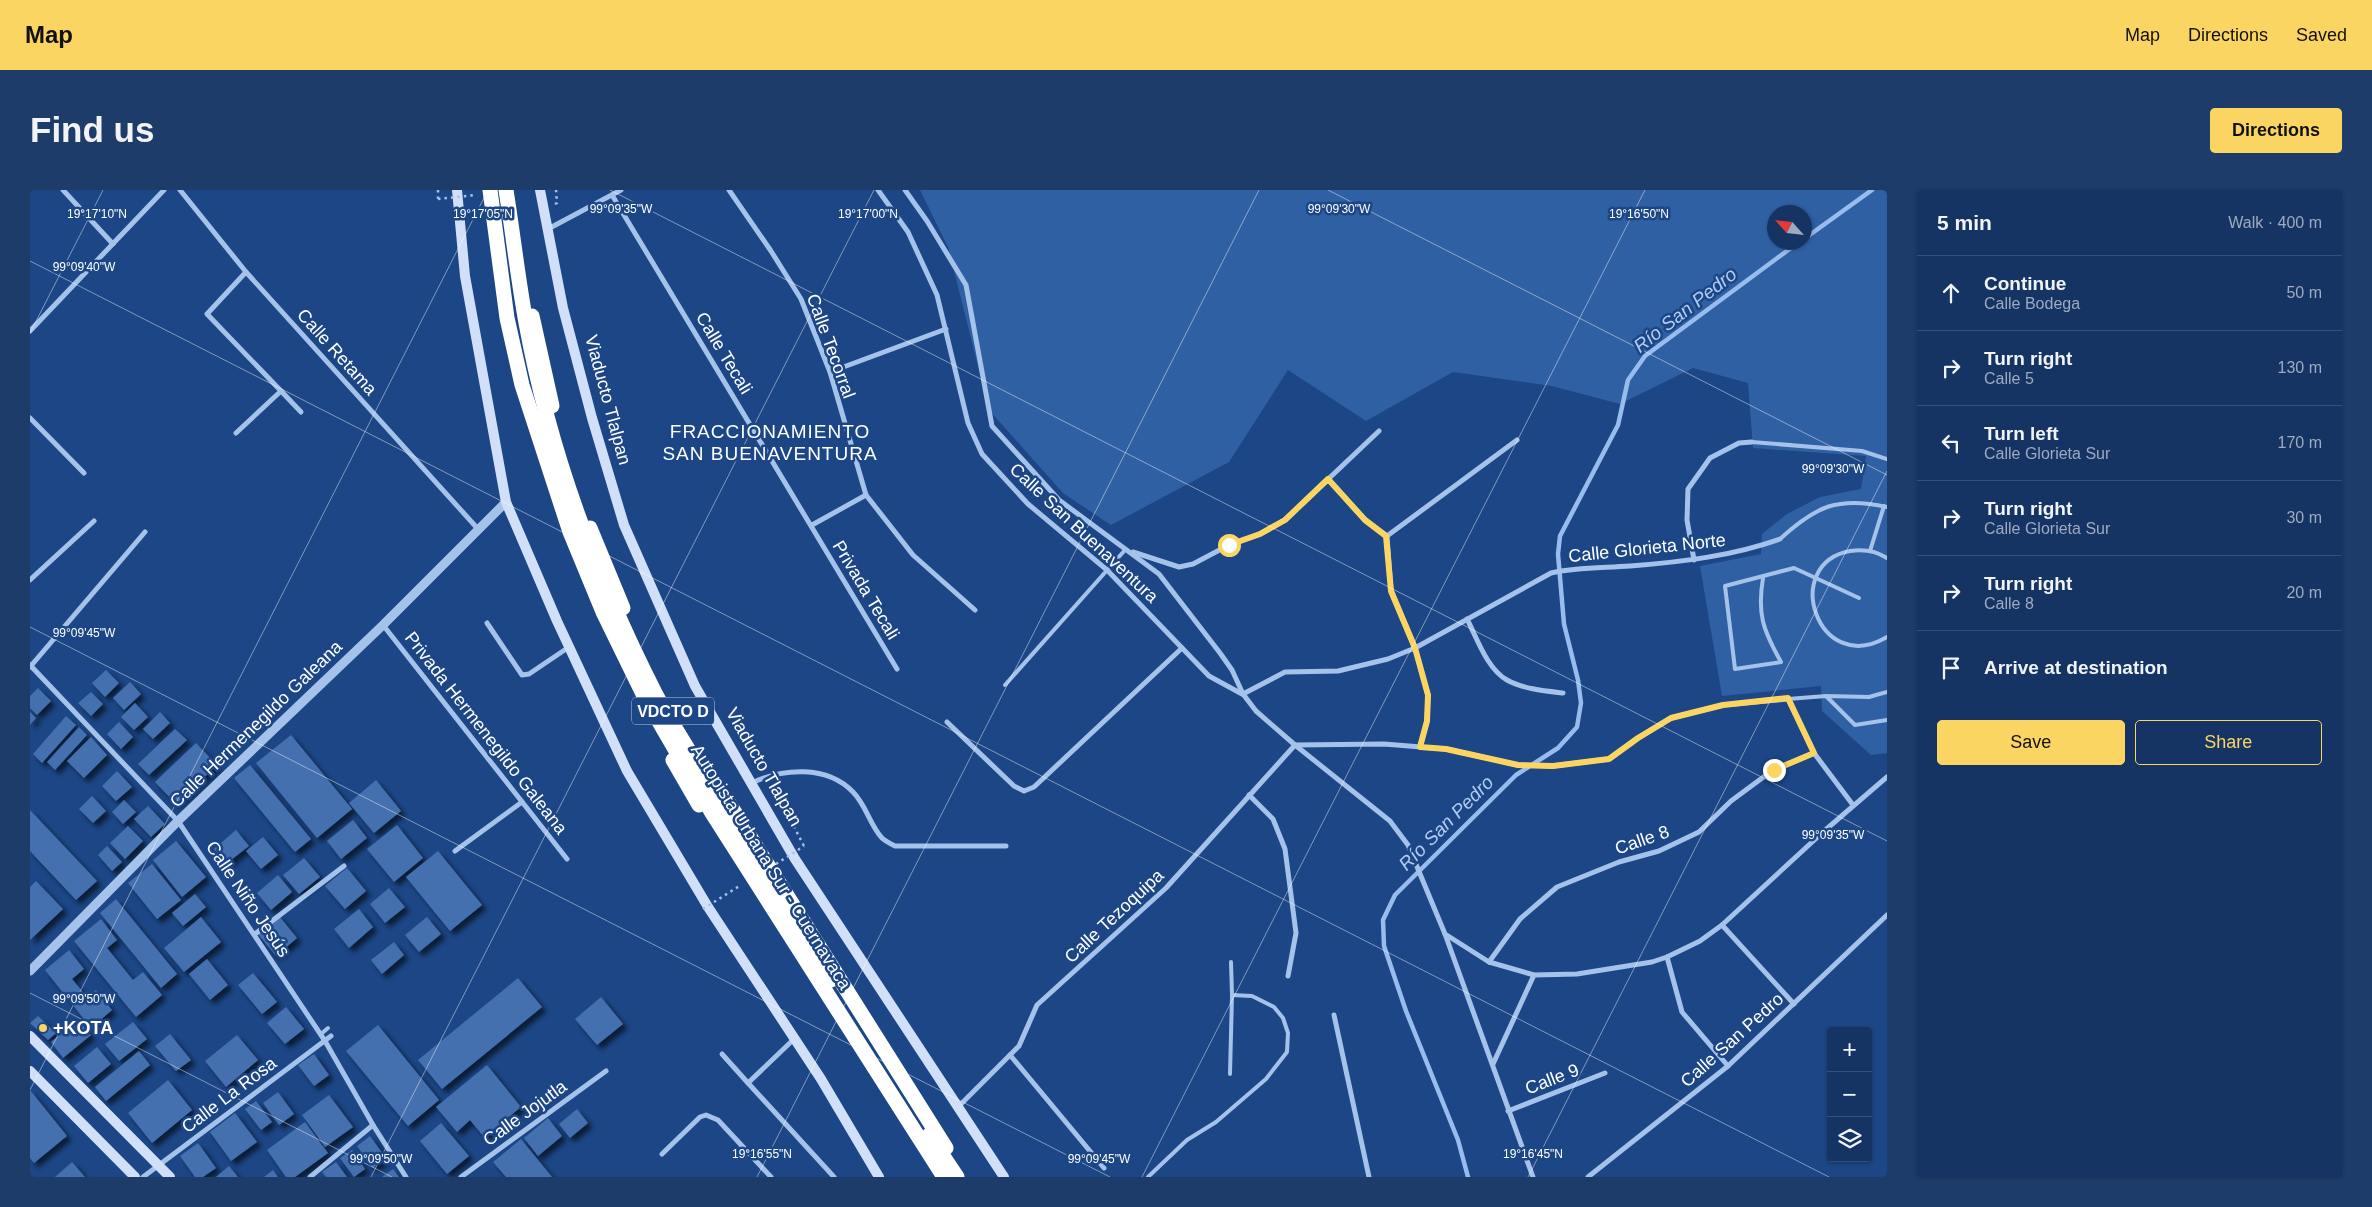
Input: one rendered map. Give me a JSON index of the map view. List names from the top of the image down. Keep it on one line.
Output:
{"streets":{"highway":["VDCTO D","Autopista Urbana Sur - Cuernavaca"],"main road":["Viaducto Tlalpan"],"street":["Calle Tecorral","Calle Retama","Calle Tecali","Calle San Buenaventura","Calle Glorieta Norte","Privada Tecali","Calle Hermenegildo Galeana","Privada Hermenegildo Galeana","Calle 8","Calle Niño Jesús","Calle Tezoquipa","Calle San Pedro","Calle 9","Calle La Rosa","Calle Jojutla"]},"crossings":[["Calle Retama","Calle Hermenegildo Galeana"],["Calle Tecali","Privada Tecali"],["Viaducto Tlalpan","Calle Tezoquipa"],["Calle San Buenaventura","Calle Glorieta Norte"],["Calle San Buenaventura","Calle Tezoquipa"],["VDCTO D","Autopista Urbana Sur - Cuernavaca"],["Calle Hermenegildo Galeana","Privada Hermenegildo Galeana"],["Calle Hermenegildo Galeana","Calle Niño Jesús"],["Calle Niño Jesús","Calle La Rosa"]],"districts":["FRACCIONAMIENTO SAN BUENAVENTURA"],"water":["Río San Pedro"],"places":["+KOTA"],"north":"top left","page":{"header":"Map","nav":["Map","Directions","Saved"],"buttons":["Directions",["Save","Share"]],"title":"Find us","heading":["5 min","Walk · 400 m"],"list":[["Continue","Calle Bodega","50 m"],["Turn right","Calle 5","130 m"],["Turn left","Calle Glorieta Sur","170 m"],["Turn right","Calle Glorieta Sur","30 m"],["Turn right","Calle 8","20 m"],"Arrive at destination"],"map_buttons":["+","−"]},"coordinates":["99°09'30\"W","99°09'35\"W","19°17'10\"N","19°17'05\"N","19°17'00\"N","19°16'50\"N","99°09'40\"W","99°09'45\"W","99°09'50\"W","19°16'55\"N","19°16'45\"N"]}
